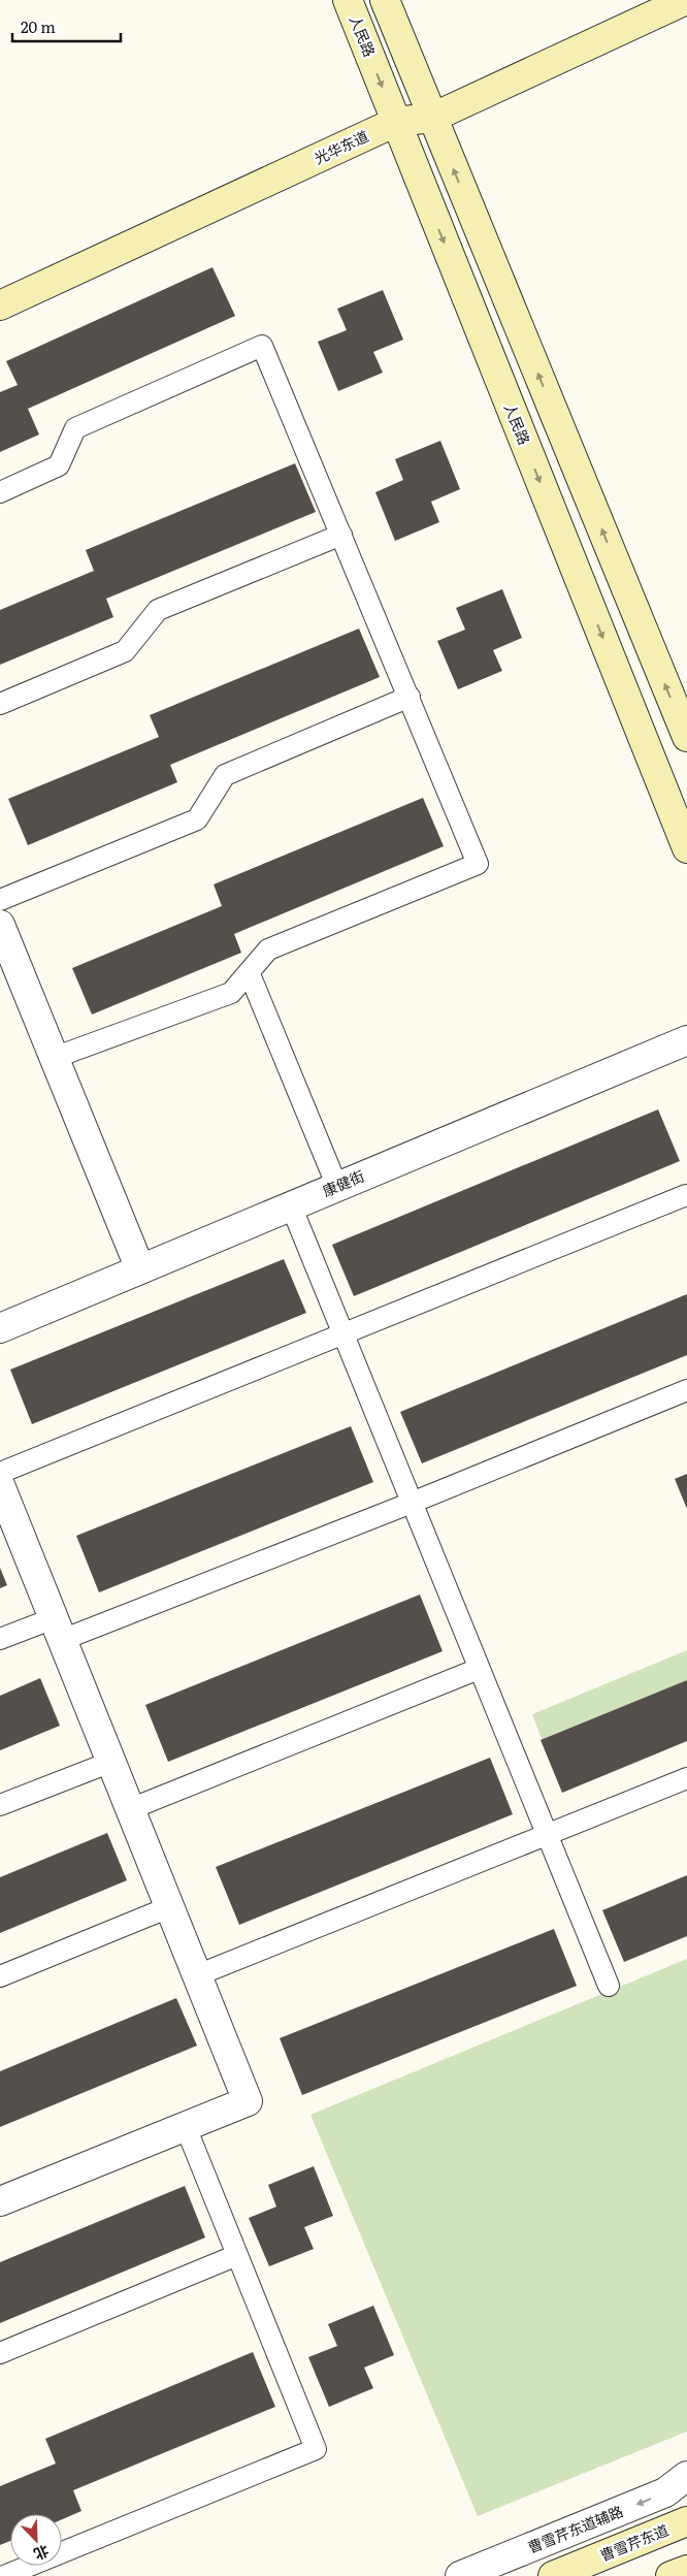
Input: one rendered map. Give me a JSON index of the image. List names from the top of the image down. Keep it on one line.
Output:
{"streets":{"main road":["人民路","光华东道","曹雪芹东道"],"street":["康健街","曹雪芹东道辅路"]},"crossings":[["人民路","光华东道"]],"one_way":["曹雪芹东道辅路"],"scale_bar":"20 m","north":"bottom right"}
